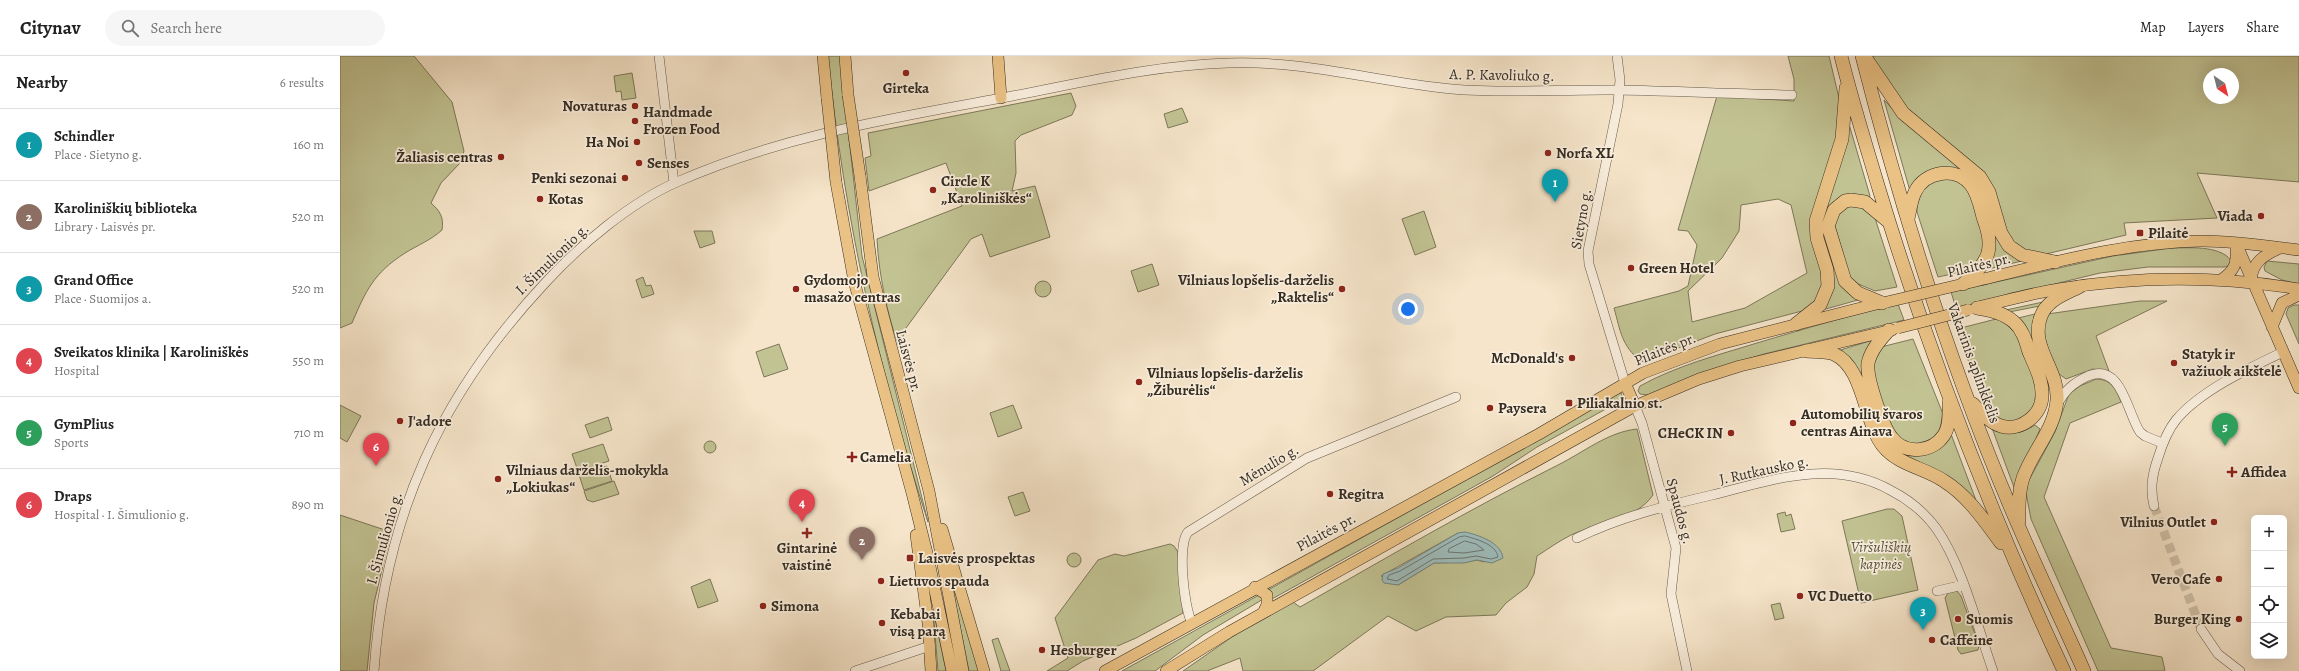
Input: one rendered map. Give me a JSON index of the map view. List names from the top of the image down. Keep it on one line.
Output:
{"streets":{"highway":["Vakarinis aplinkkelis"],"main road":["Pilaitės pr.","Laisvės pr."],"street":["A. P. Kavoliuko g.","Sietyno g.","I. Šimulionio g.","Mėnulio g.","J. Rutkausko g.","Spaudos g."]},"crossings":[["A. P. Kavoliuko g.","Sietyno g."],["A. P. Kavoliuko g.","I. Šimulionio g."],["Sietyno g.","Pilaitės pr."],["Pilaitės pr.","Mėnulio g."],["J. Rutkausko g.","Spaudos g."]],"parks":["Viršuliškių kapinės"],"places":{"other":["Girteka","Novaturas","Handmade Frozen Food","Ha Noi","Norfa XL","Žaliasis centras","Senses","Penki sezonai","Circle K „Karoliniškės“","Kotas","Viada","Green Hotel","Gydomojo masažo centras","Vilniaus lopšelis-darželis „Raktelis“","McDonald's","Statyk ir važiuok aikštelė","Vilniaus lopšelis-darželis „Žiburėlis“","Paysera","J'adore","Automobilių švaros centras Ainava","CHeCK IN","Vilniaus darželis-mokykla „Lokiukas“","Regitra","Vilnius Outlet","Vero Cafe","Lietuvos spauda","VC Duetto","Simona","Suomis","Burger King","Kebabai visą parą","Caffeine","Hesburger"],"transit":["Pilaitė","Piliakalnio st.","Laisvės prospektas"],"health":["Camelia","Affidea","Gintarinė vaistinė"]},"north":"bottom right","page":{"header":"Citynav","search":"Search here","nav":["Map","Layers","Share"],"heading":["Nearby","6 results"],"list":[{"mark":"1","name":"Schindler","note":"Place · Sietyno g.","value":"160 m"},{"mark":"2","name":"Karoliniškių biblioteka","note":"Library · Laisvės pr.","value":"520 m"},{"mark":"3","name":"Grand Office","note":"Place · Suomijos a.","value":"520 m"},{"mark":"4","name":"Sveikatos klinika | Karoliniškės","note":"Hospital","value":"550 m"},{"mark":"5","name":"GymPlius","note":"Sports","value":"710 m"},{"mark":"6","name":"Draps","note":"Hospital · I. Šimulionio g.","value":"890 m"}],"pins":["1","5","6","4","2","3"],"map_buttons":["+","−"]}}
